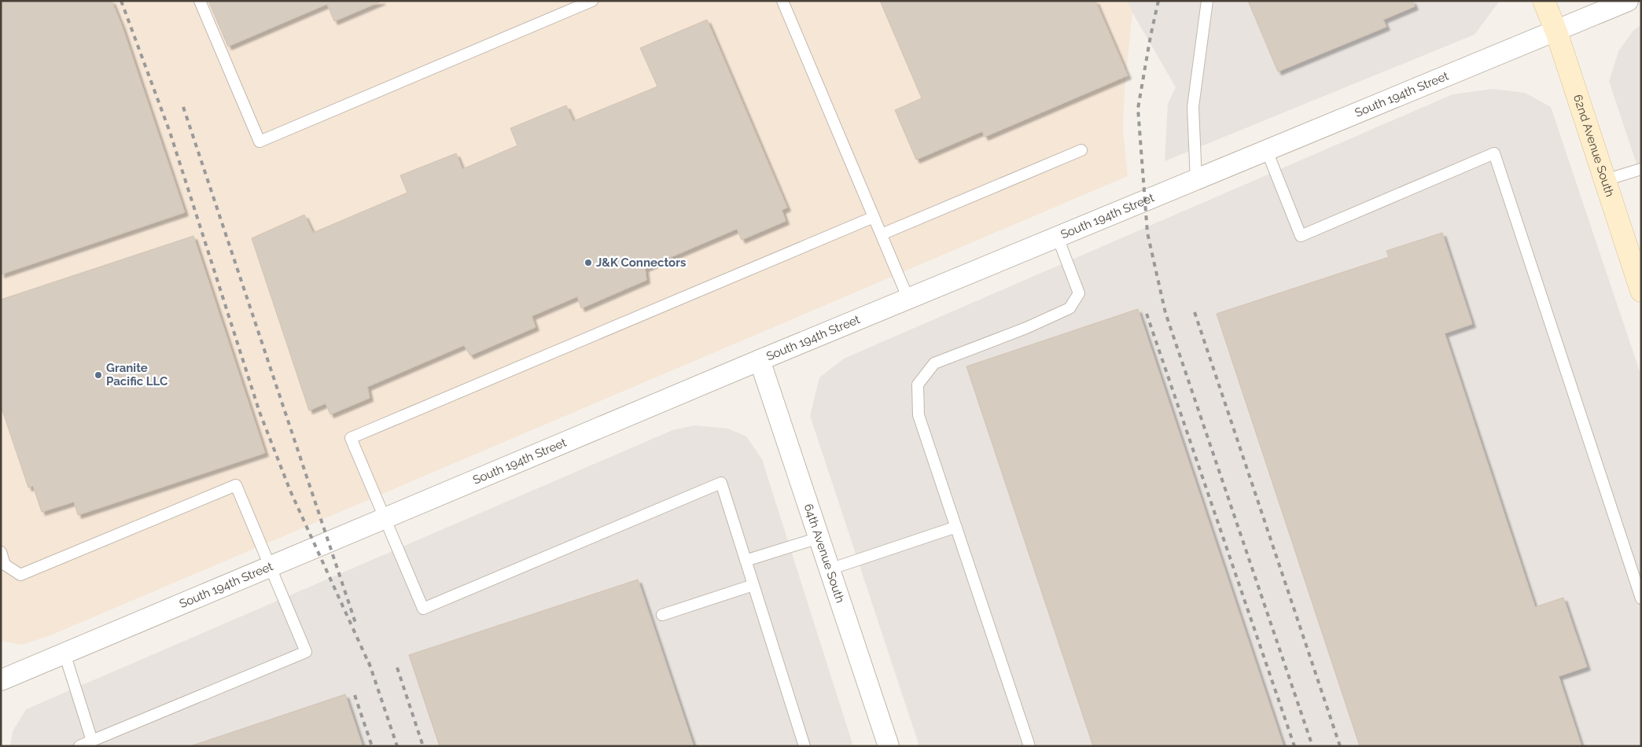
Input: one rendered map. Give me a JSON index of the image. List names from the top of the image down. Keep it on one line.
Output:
{"streets":{"street":["South 194th Street","62nd Avenue South","64th Avenue South"]},"crossings":[["South 194th Street","62nd Avenue South"],["South 194th Street","64th Avenue South"]],"places":["J&K Connectors","Granite Pacific LLC"]}
